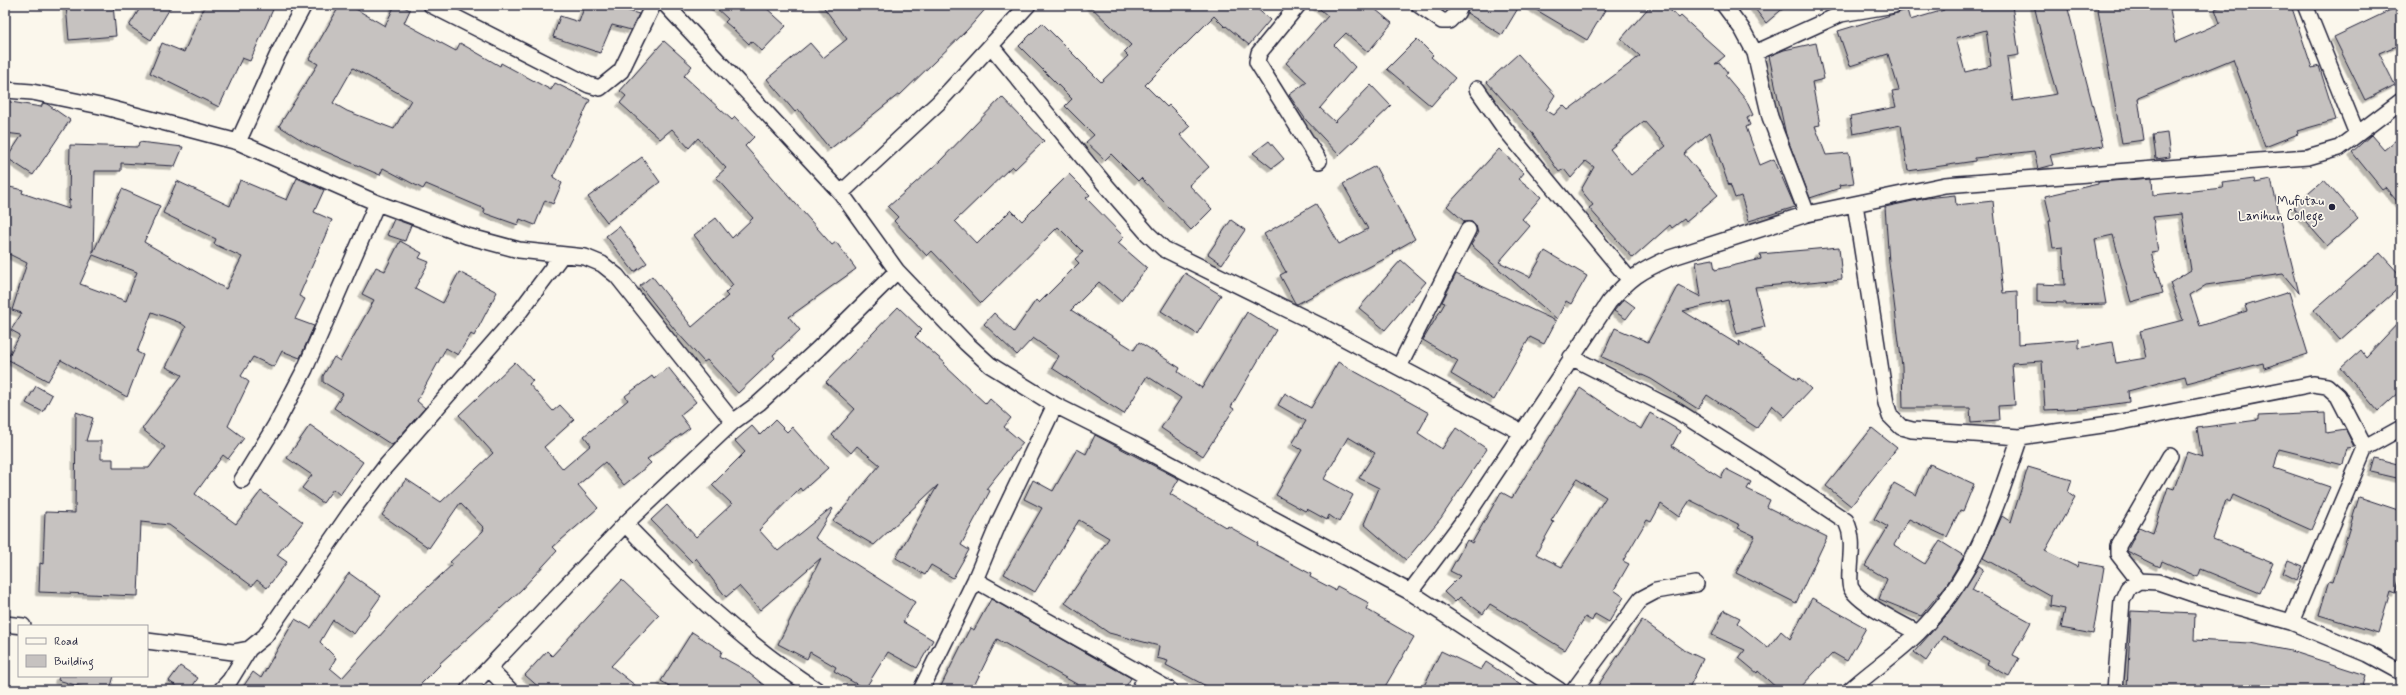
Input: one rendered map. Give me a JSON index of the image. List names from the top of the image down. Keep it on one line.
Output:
{"places":["Mufutau Lanihun College"],"legend":["Road","Building"]}
